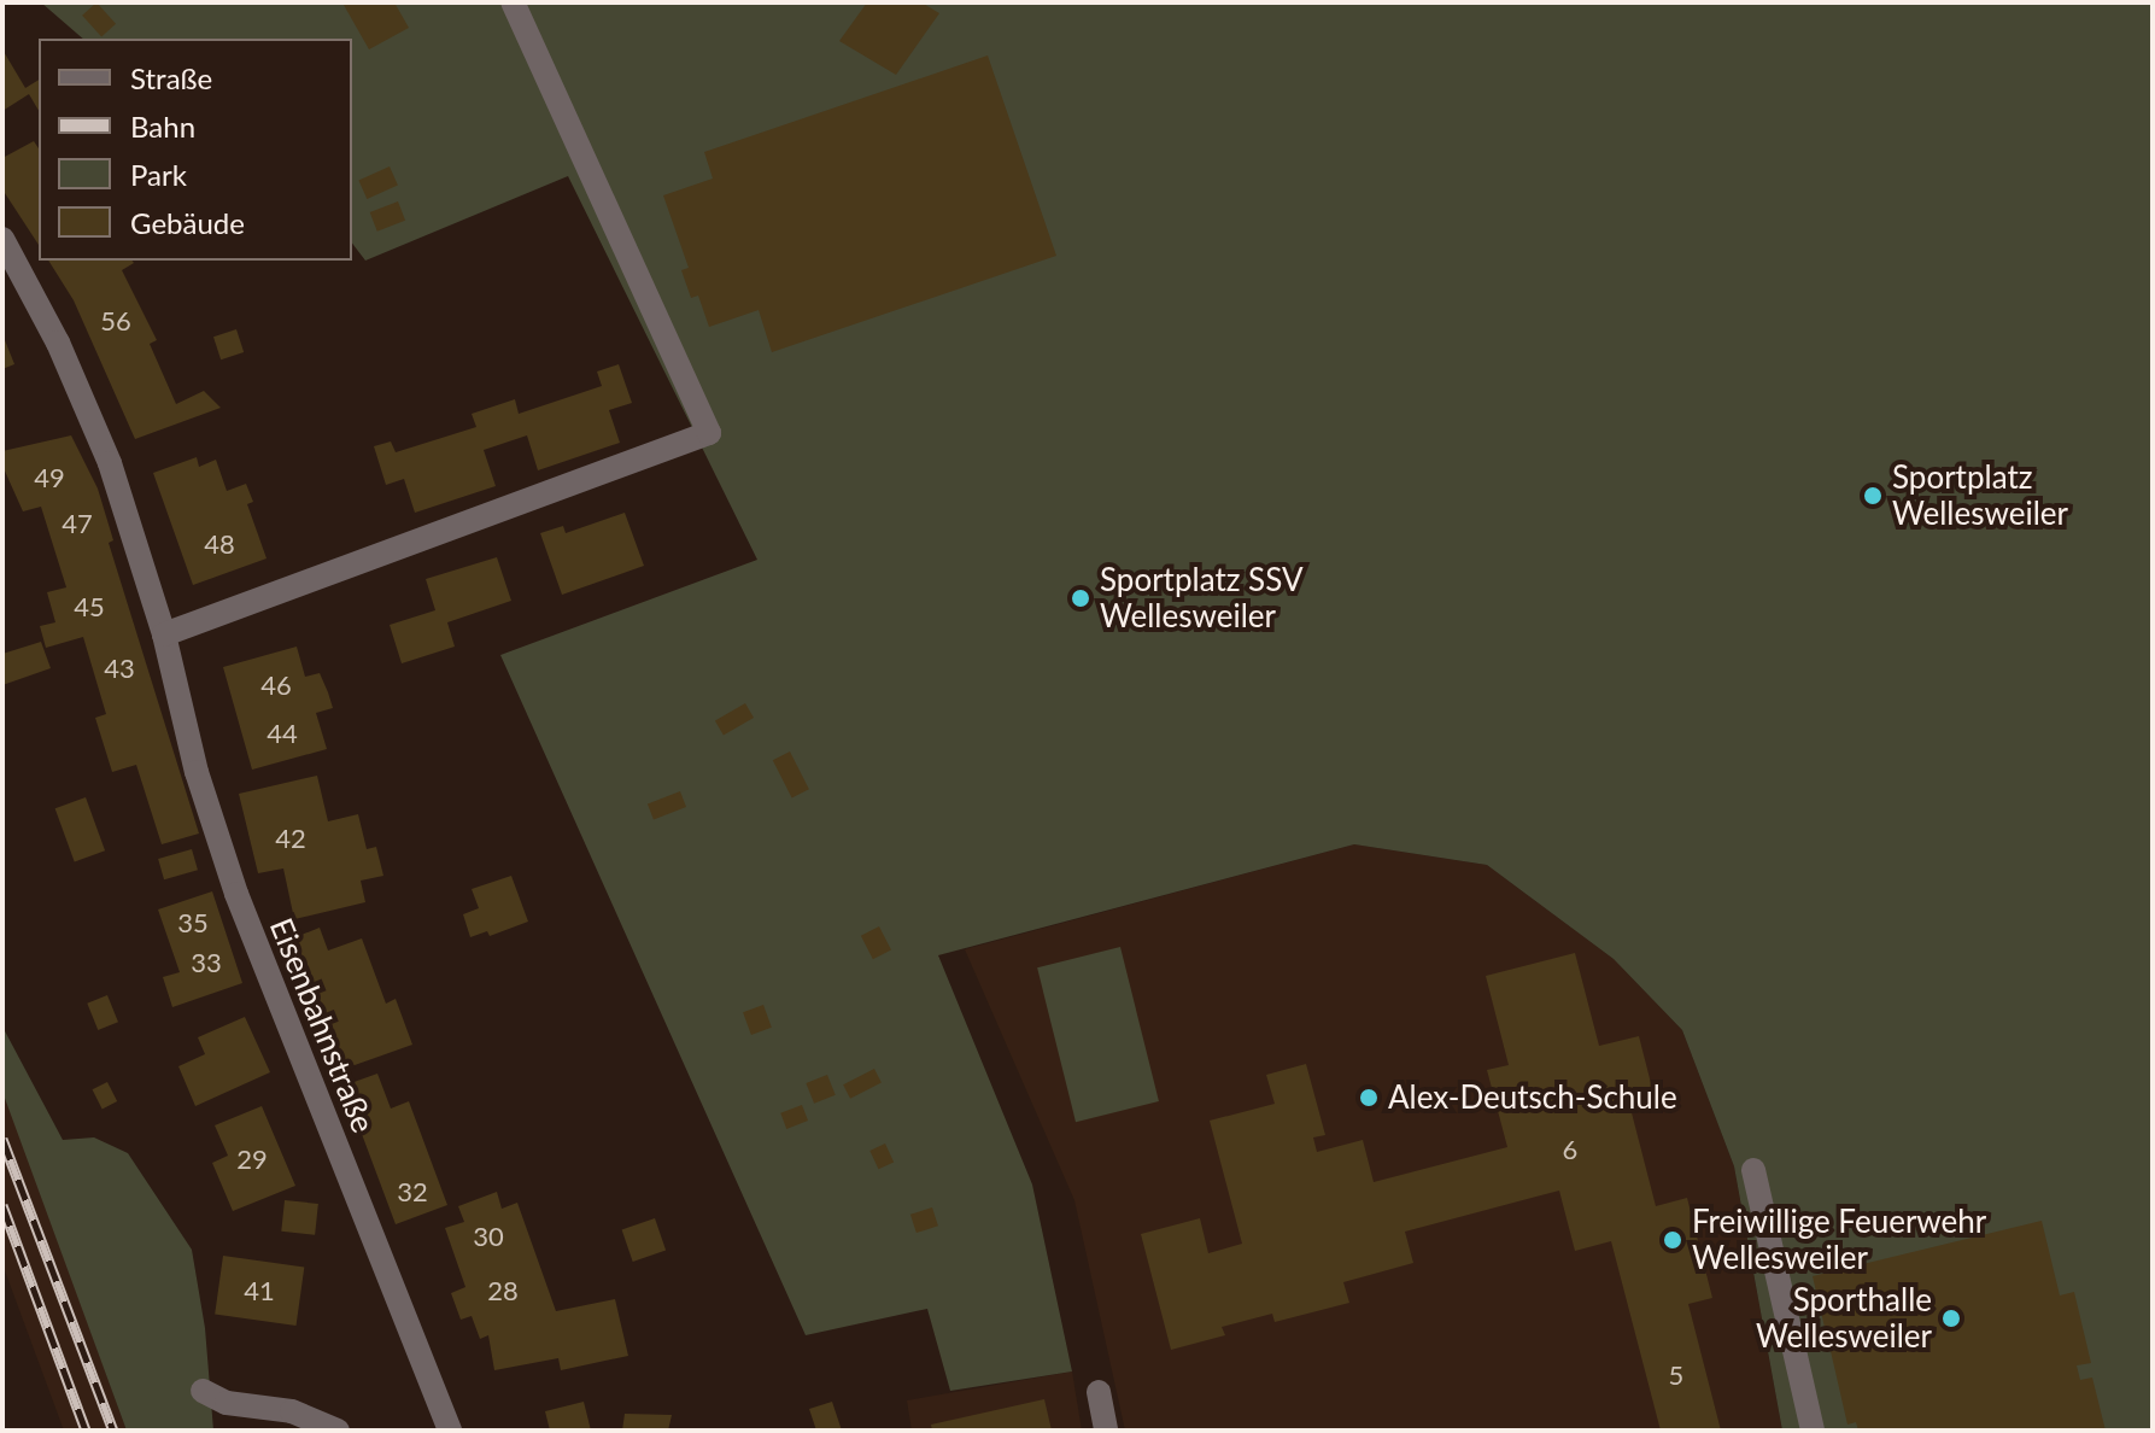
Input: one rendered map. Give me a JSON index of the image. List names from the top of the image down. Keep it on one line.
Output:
{"streets":{"street":["Eisenbahnstraße"]},"places":["Sportplatz Wellesweiler","Sportplatz SSV Wellesweiler","Alex-Deutsch-Schule","Freiwillige Feuerwehr Wellesweiler","Sporthalle Wellesweiler"],"house_numbers":["56","49","47","48","45","43","46","44","42","35","33","6","29","32","30","41","28","5"],"legend":["Straße","Bahn","Park","Gebäude"]}
